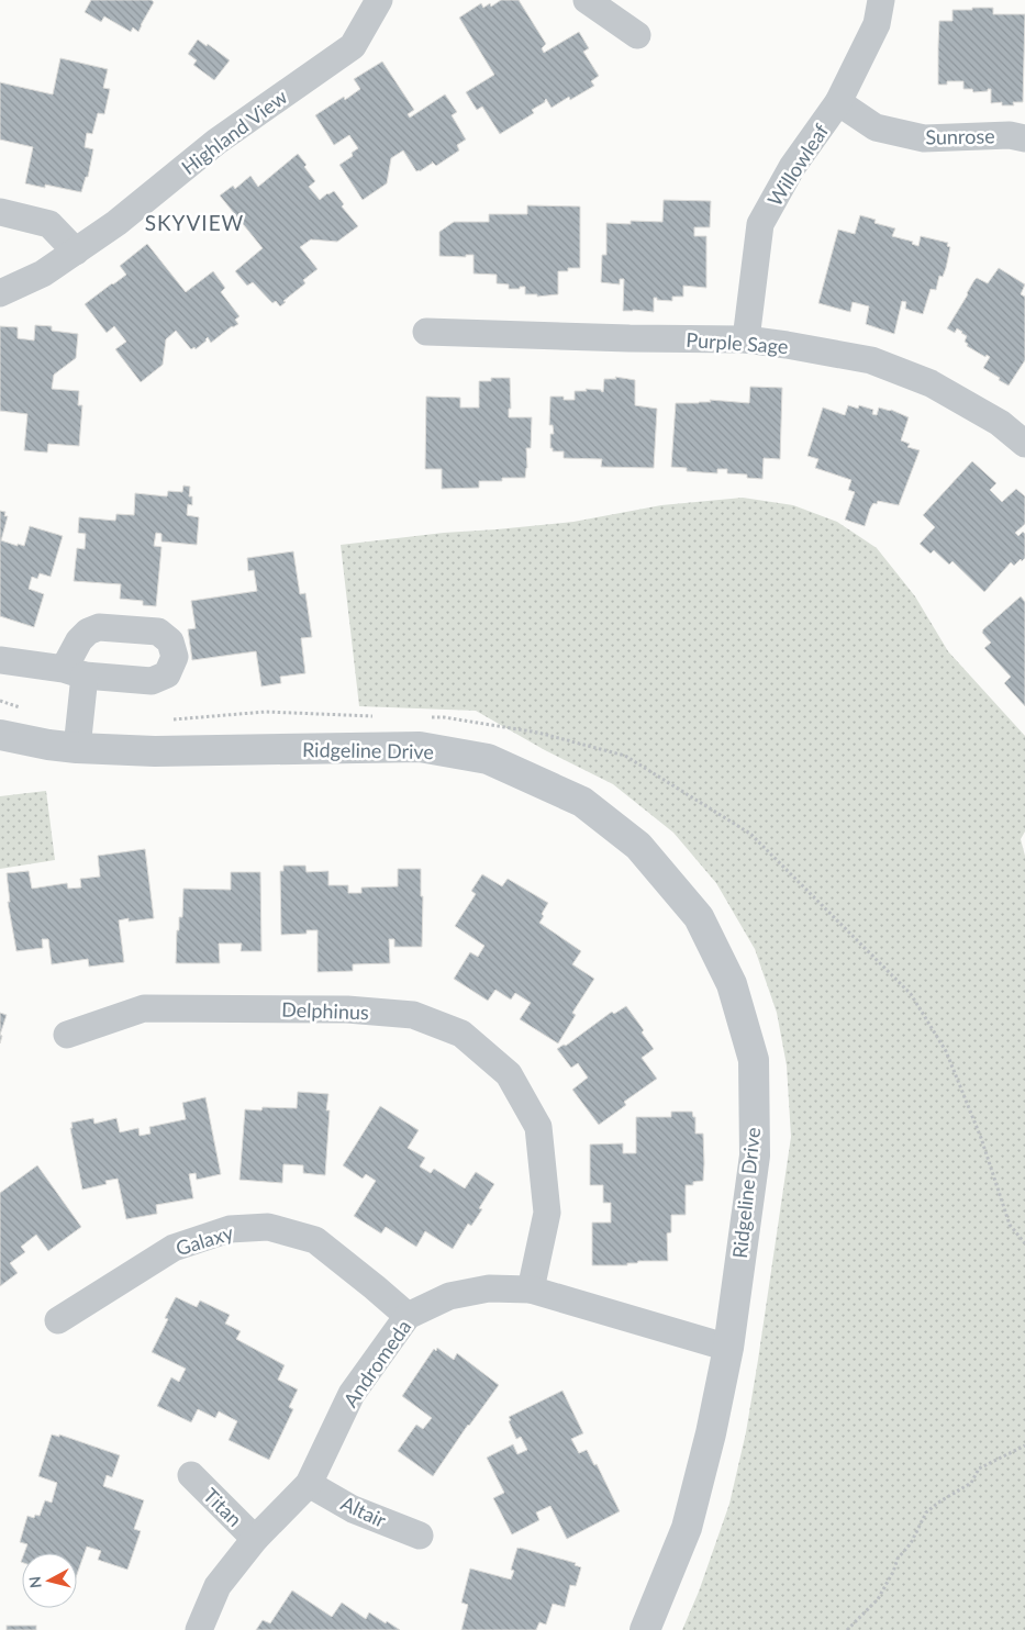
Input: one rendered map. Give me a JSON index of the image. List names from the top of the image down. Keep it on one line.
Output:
{"streets":{"street":["Highland View","Sunrose","Willowleaf","Purple Sage","Ridgeline Drive","Delphinus","Galaxy","Andromeda","Titan","Altair"]},"crossings":[["Sunrose","Willowleaf"],["Willowleaf","Purple Sage"],["Ridgeline Drive","Andromeda"],["Delphinus","Andromeda"],["Galaxy","Andromeda"],["Andromeda","Titan"],["Andromeda","Altair"]],"districts":["SKYVIEW"],"north":"left"}
